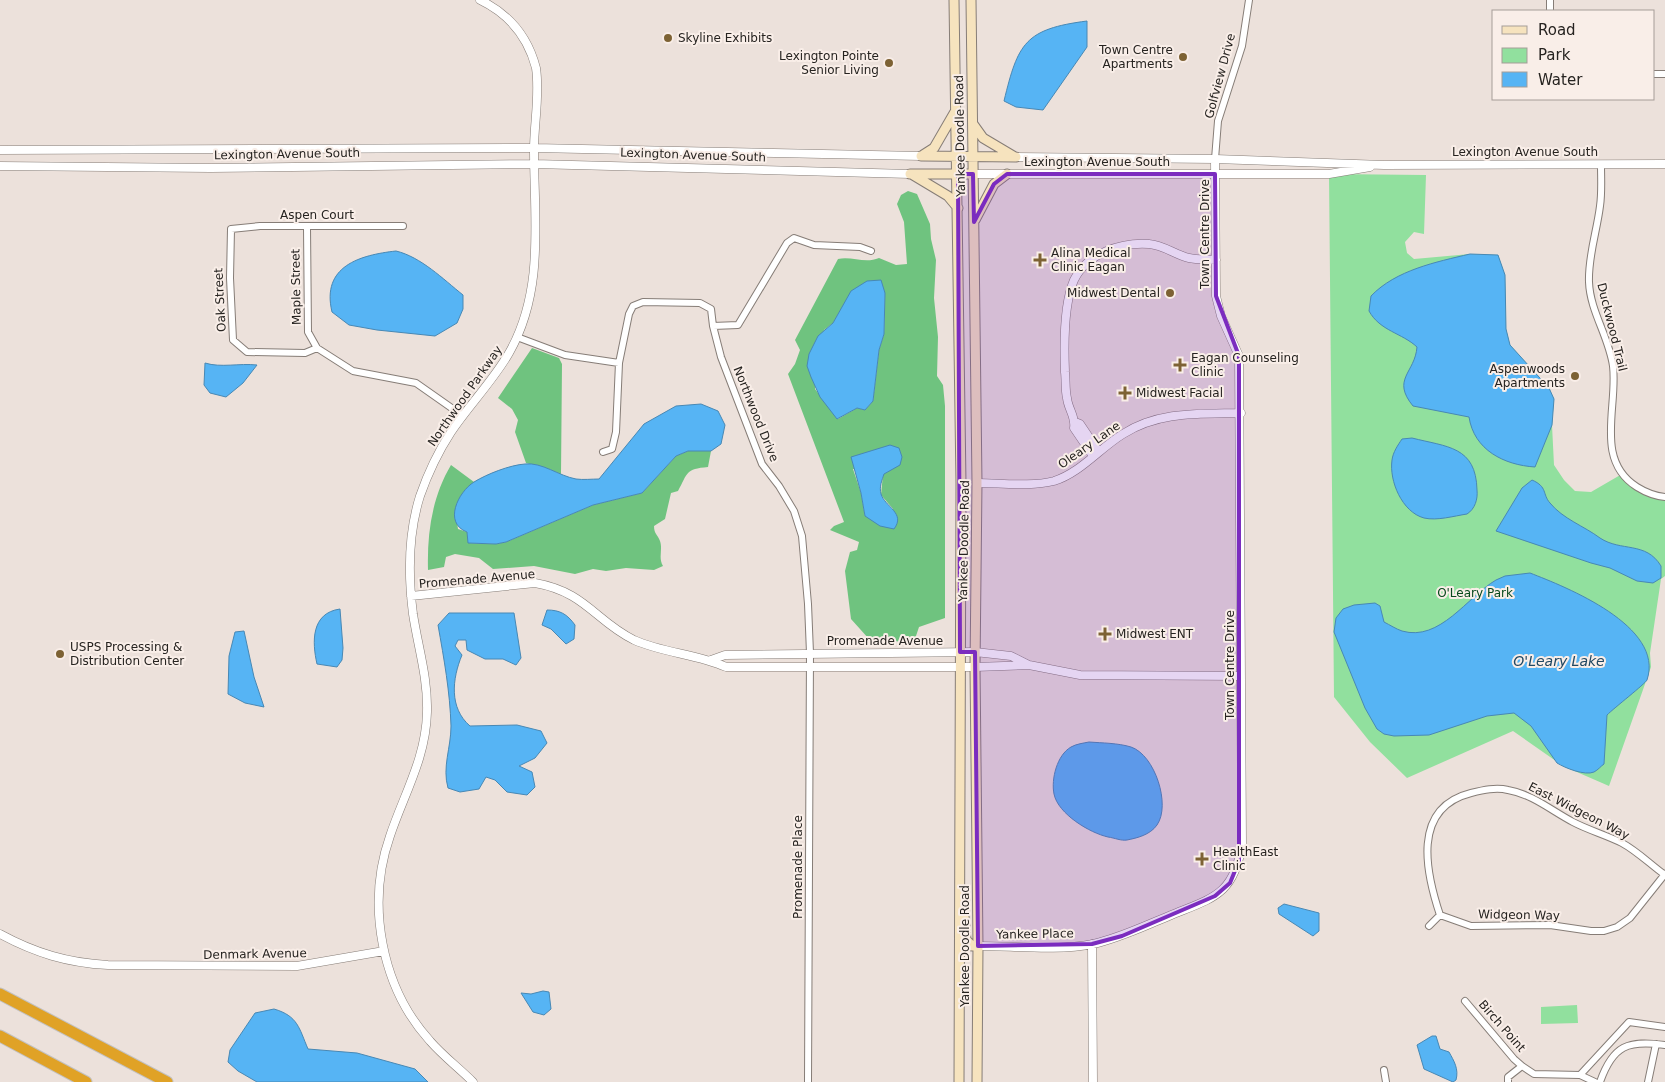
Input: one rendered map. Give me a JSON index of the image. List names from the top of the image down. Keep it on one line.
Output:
{"streets":{"main road":["Yankee Doodle Road","Lexington Avenue South"],"street":["Golfview Drive","Aspen Court","Town Centre Drive","Maple Street","Oak Street","Duckwood Trail","Northwood Parkway","Northwood Drive","Oleary Lane","Promenade Avenue","East Widgeon Way","Promenade Place","Widgeon Way","Yankee Place","Denmark Avenue","Birch Point"]},"crossings":[["Golfview Drive","Lexington Avenue South"],["Golfview Drive","Town Centre Drive"],["Yankee Doodle Road","Lexington Avenue South"],["Yankee Doodle Road","Oleary Lane"],["Yankee Doodle Road","Promenade Avenue"],["Yankee Doodle Road","Yankee Place"],["Lexington Avenue South","Town Centre Drive"],["Lexington Avenue South","Duckwood Trail"],["Lexington Avenue South","Northwood Parkway"],["Aspen Court","Maple Street"],["Aspen Court","Oak Street"],["Town Centre Drive","Oleary Lane"],["Town Centre Drive","Promenade Avenue"],["Town Centre Drive","Yankee Place"],["Maple Street","Oak Street"],["Northwood Parkway","Promenade Avenue"],["Northwood Drive","Promenade Avenue"],["Northwood Drive","Promenade Place"],["Promenade Avenue","Promenade Place"],["Promenade Avenue","Denmark Avenue"],["East Widgeon Way","Widgeon Way"]],"water":["O'Leary Lake"],"parks":["O'Leary Park"],"places":{"other":["Skyline Exhibits","Town Centre Apartments","Lexington Pointe Senior Living","Midwest Dental","Aspenwoods Apartments","USPS Processing & Distribution Center"],"health":["Alina Medical Clinic Eagan","Eagan Counseling Clinic","Midwest Facial","Midwest ENT","HealthEast Clinic"]},"legend":["Road","Park","Water"]}
